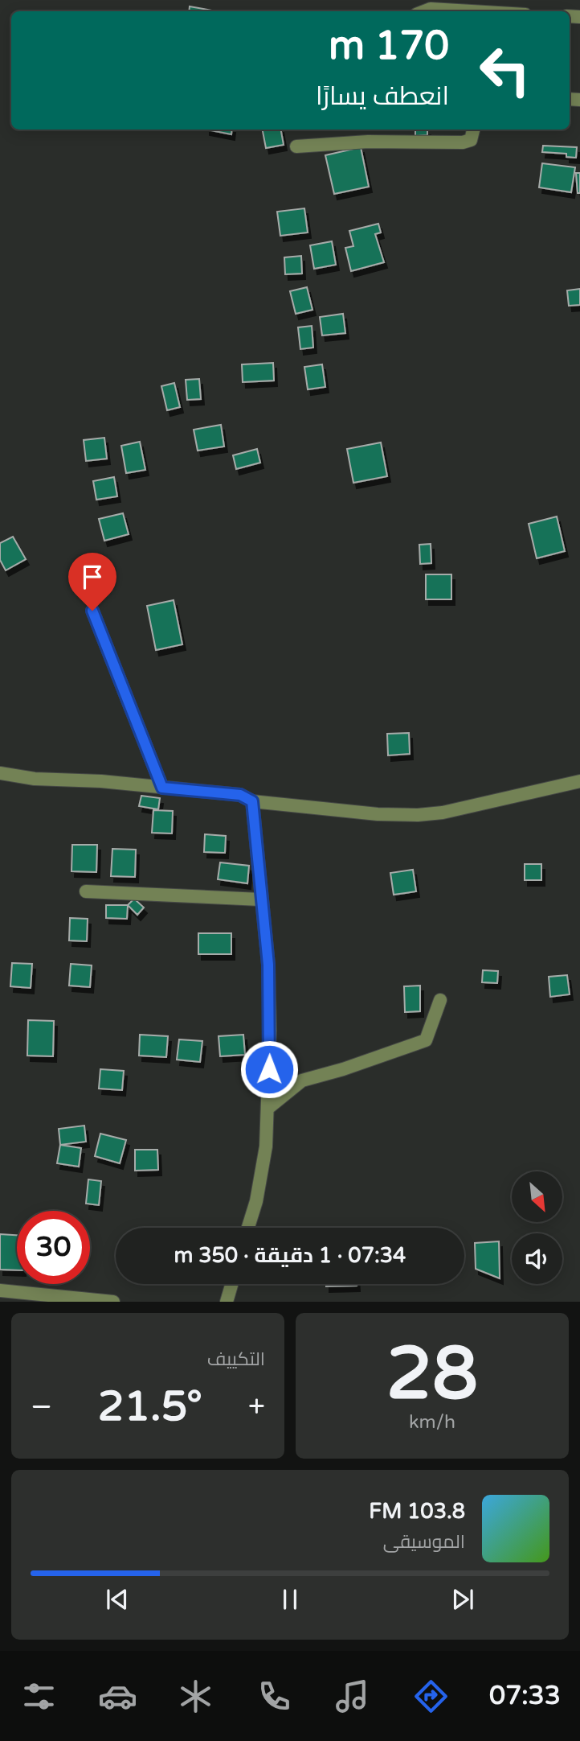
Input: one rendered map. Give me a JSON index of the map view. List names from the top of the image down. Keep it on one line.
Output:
{"north":"bottom right","page":{"turn":["170 m","انعطف يسارًا"],"limit":"30","trip":"07:34 · 1 دقيقة · 350 m","tile":[["28","km/h"],"التكييف"],"heat":["−","21.5°","+"],"song":["103.8 FM","الموسيقى"],"tabs":"07:33"}}
